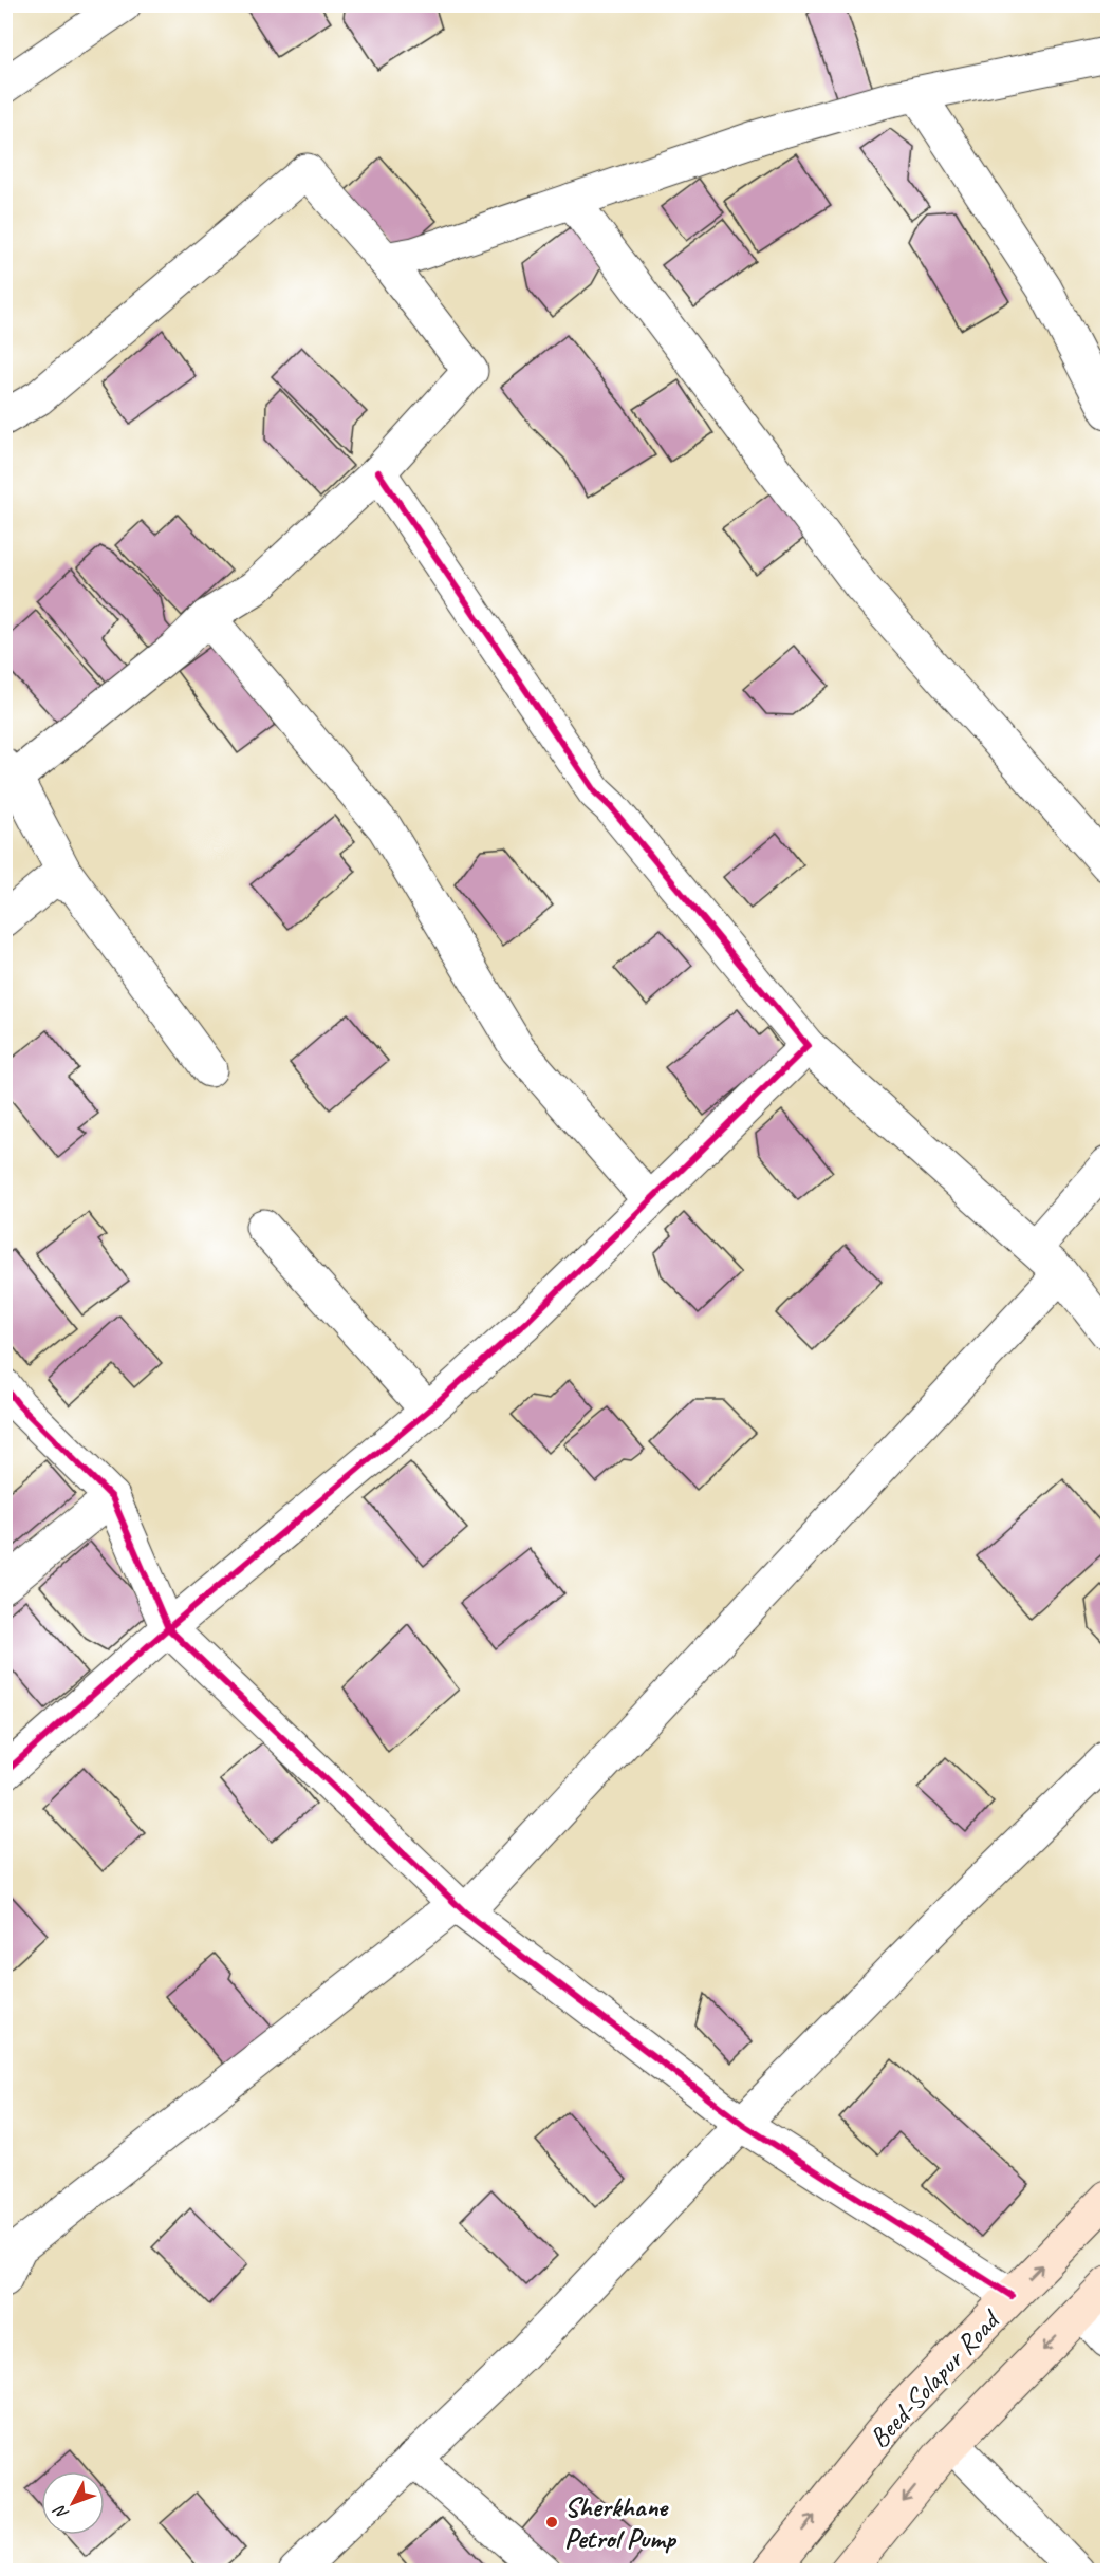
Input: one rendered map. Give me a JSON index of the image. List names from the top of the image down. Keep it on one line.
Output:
{"streets":{"main road":["Beed-Solapur Road"]},"places":["Sherkhane Petrol Pump"],"north":"bottom left"}
